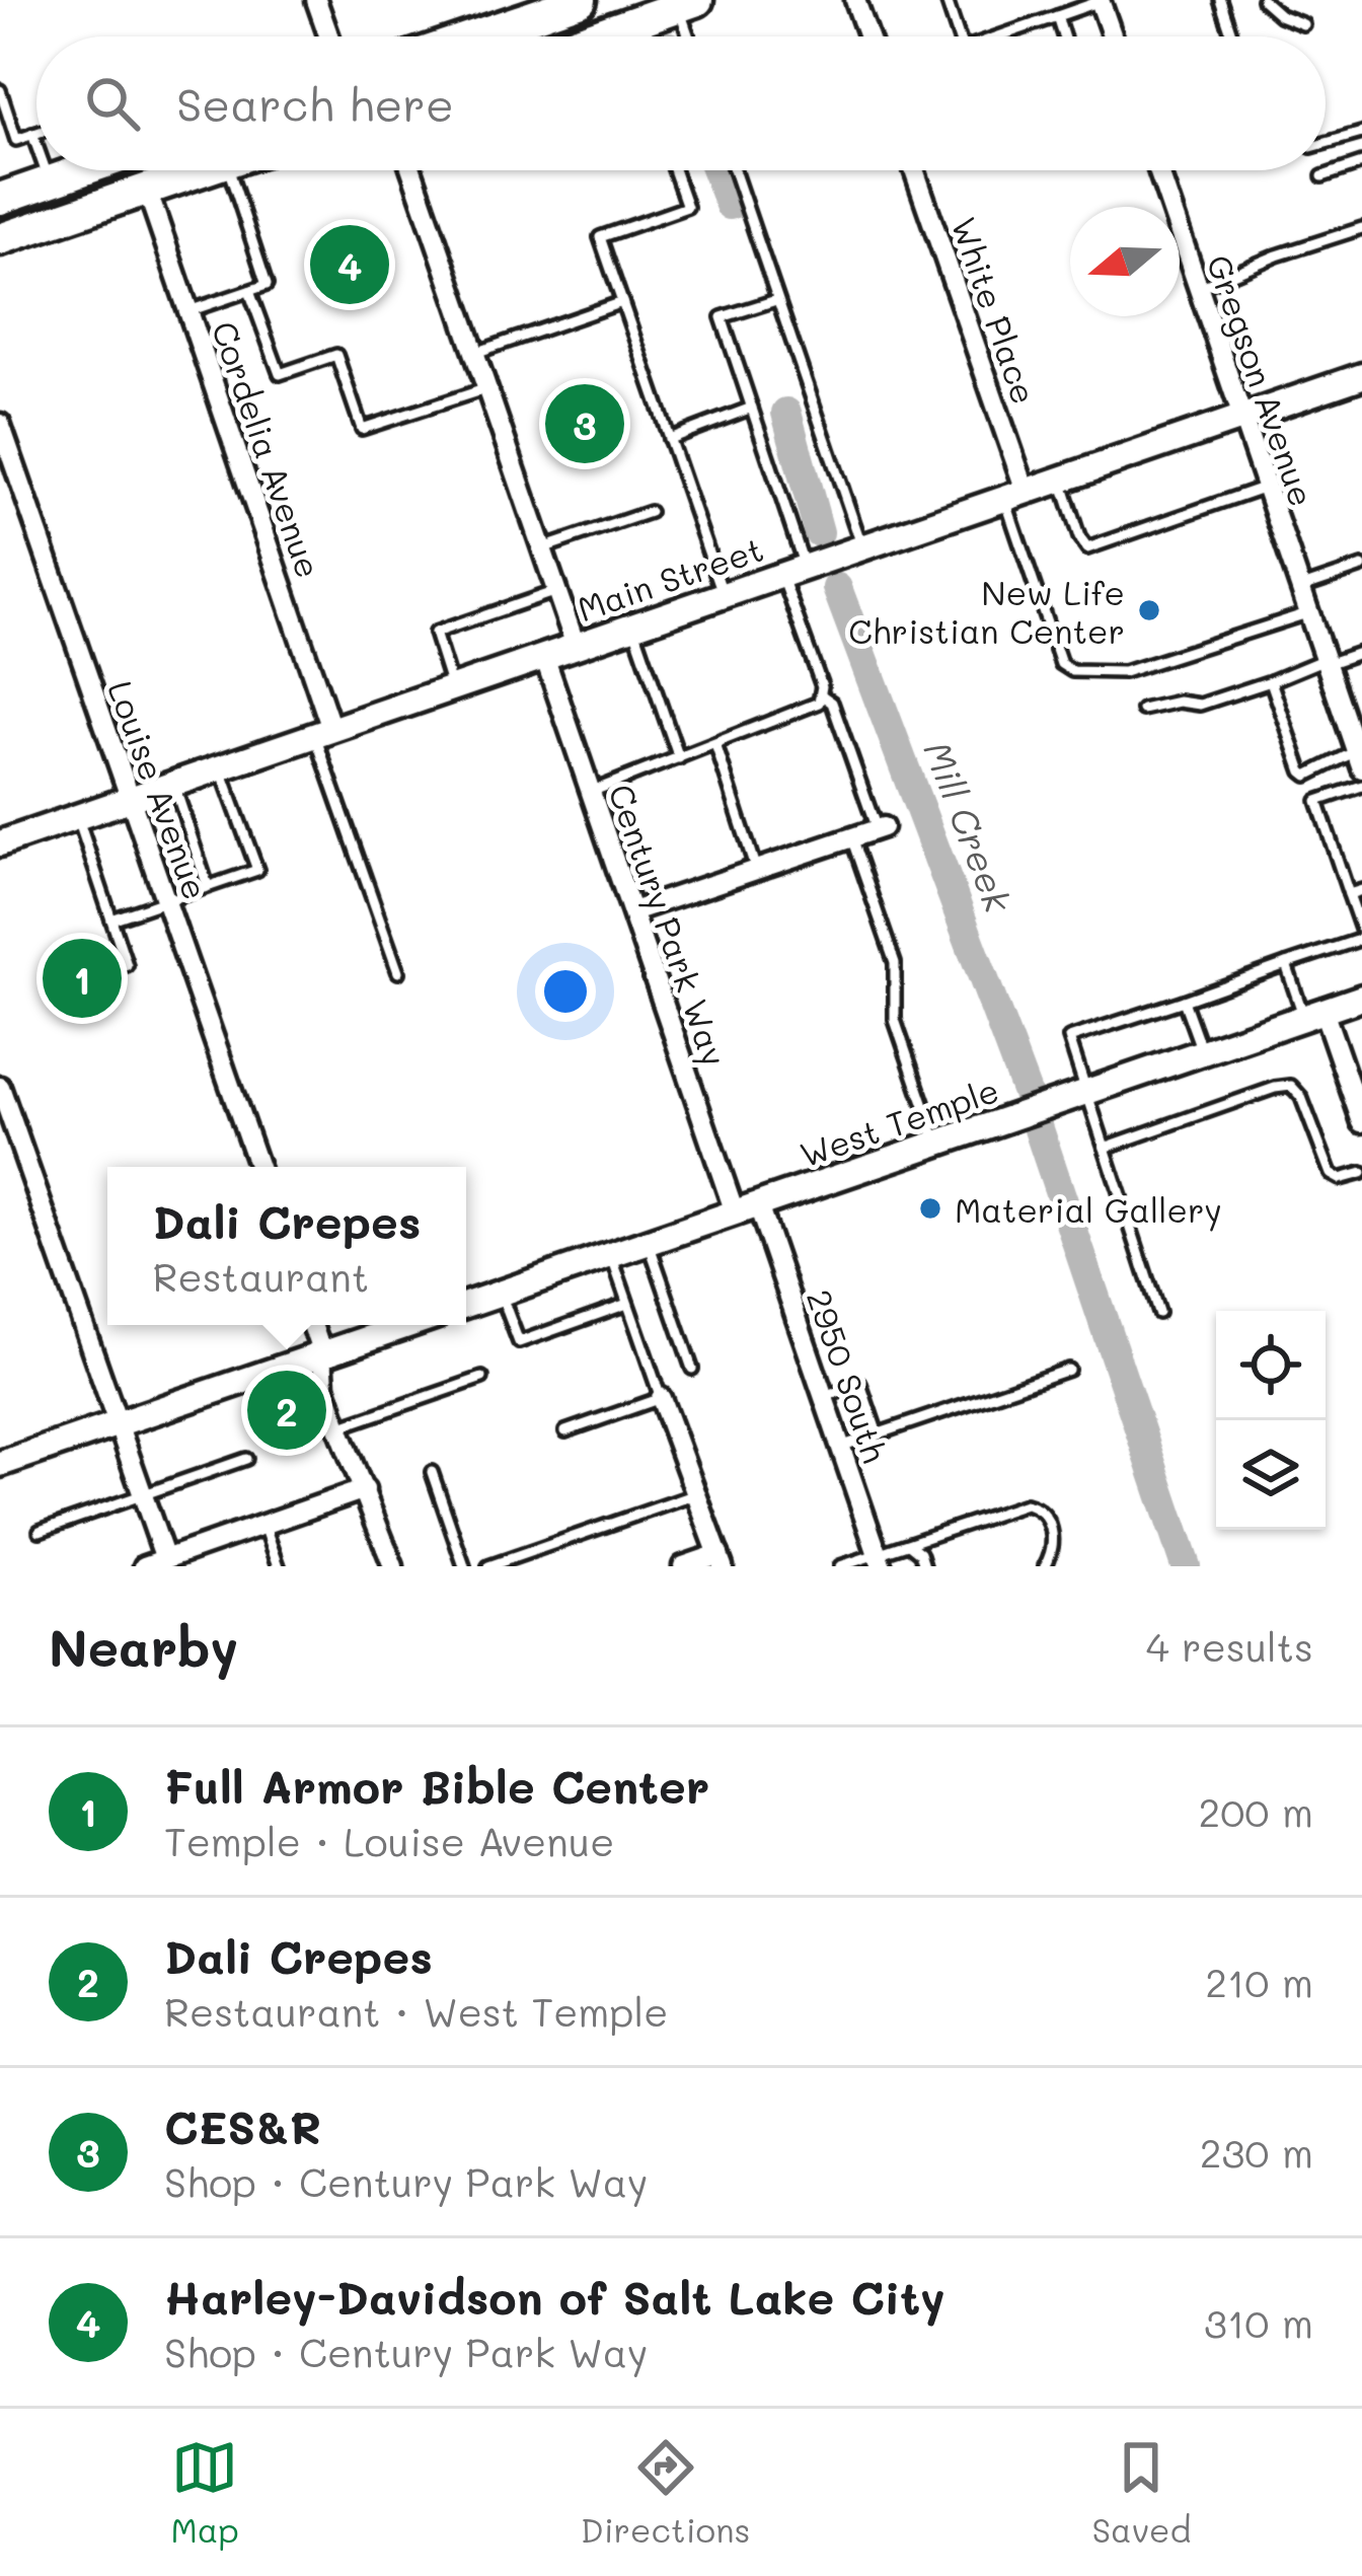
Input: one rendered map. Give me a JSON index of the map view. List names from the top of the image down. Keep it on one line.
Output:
{"streets":{"street":["White Place","Gregson Avenue","Cordelia Avenue","Main Street","Louise Avenue","Century Park Way","West Temple","2950 South"]},"crossings":[["White Place","Main Street"],["Gregson Avenue","Main Street"],["Cordelia Avenue","Main Street"],["Main Street","Louise Avenue"],["Main Street","Century Park Way"],["Century Park Way","West Temple"],["Century Park Way","2950 South"],["West Temple","2950 South"]],"water":["Mill Creek"],"places":["New Life Christian Center","Material Gallery"],"north":"left","page":{"search":"Search here","pins":["4","3","1","2"],"popup":["Dali Crepes","Restaurant"],"heading":["Nearby","4 results"],"list":[{"mark":"1","name":"Full Armor Bible Center","note":"Temple · Louise Avenue","value":"200 m"},{"mark":"2","name":"Dali Crepes","note":"Restaurant · West Temple","value":"210 m"},{"mark":"3","name":"CES&R","note":"Shop · Century Park Way","value":"230 m"},{"mark":"4","name":"Harley-Davidson of Salt Lake City","note":"Shop · Century Park Way","value":"310 m"}],"nav":["Map","Directions","Saved"]}}
